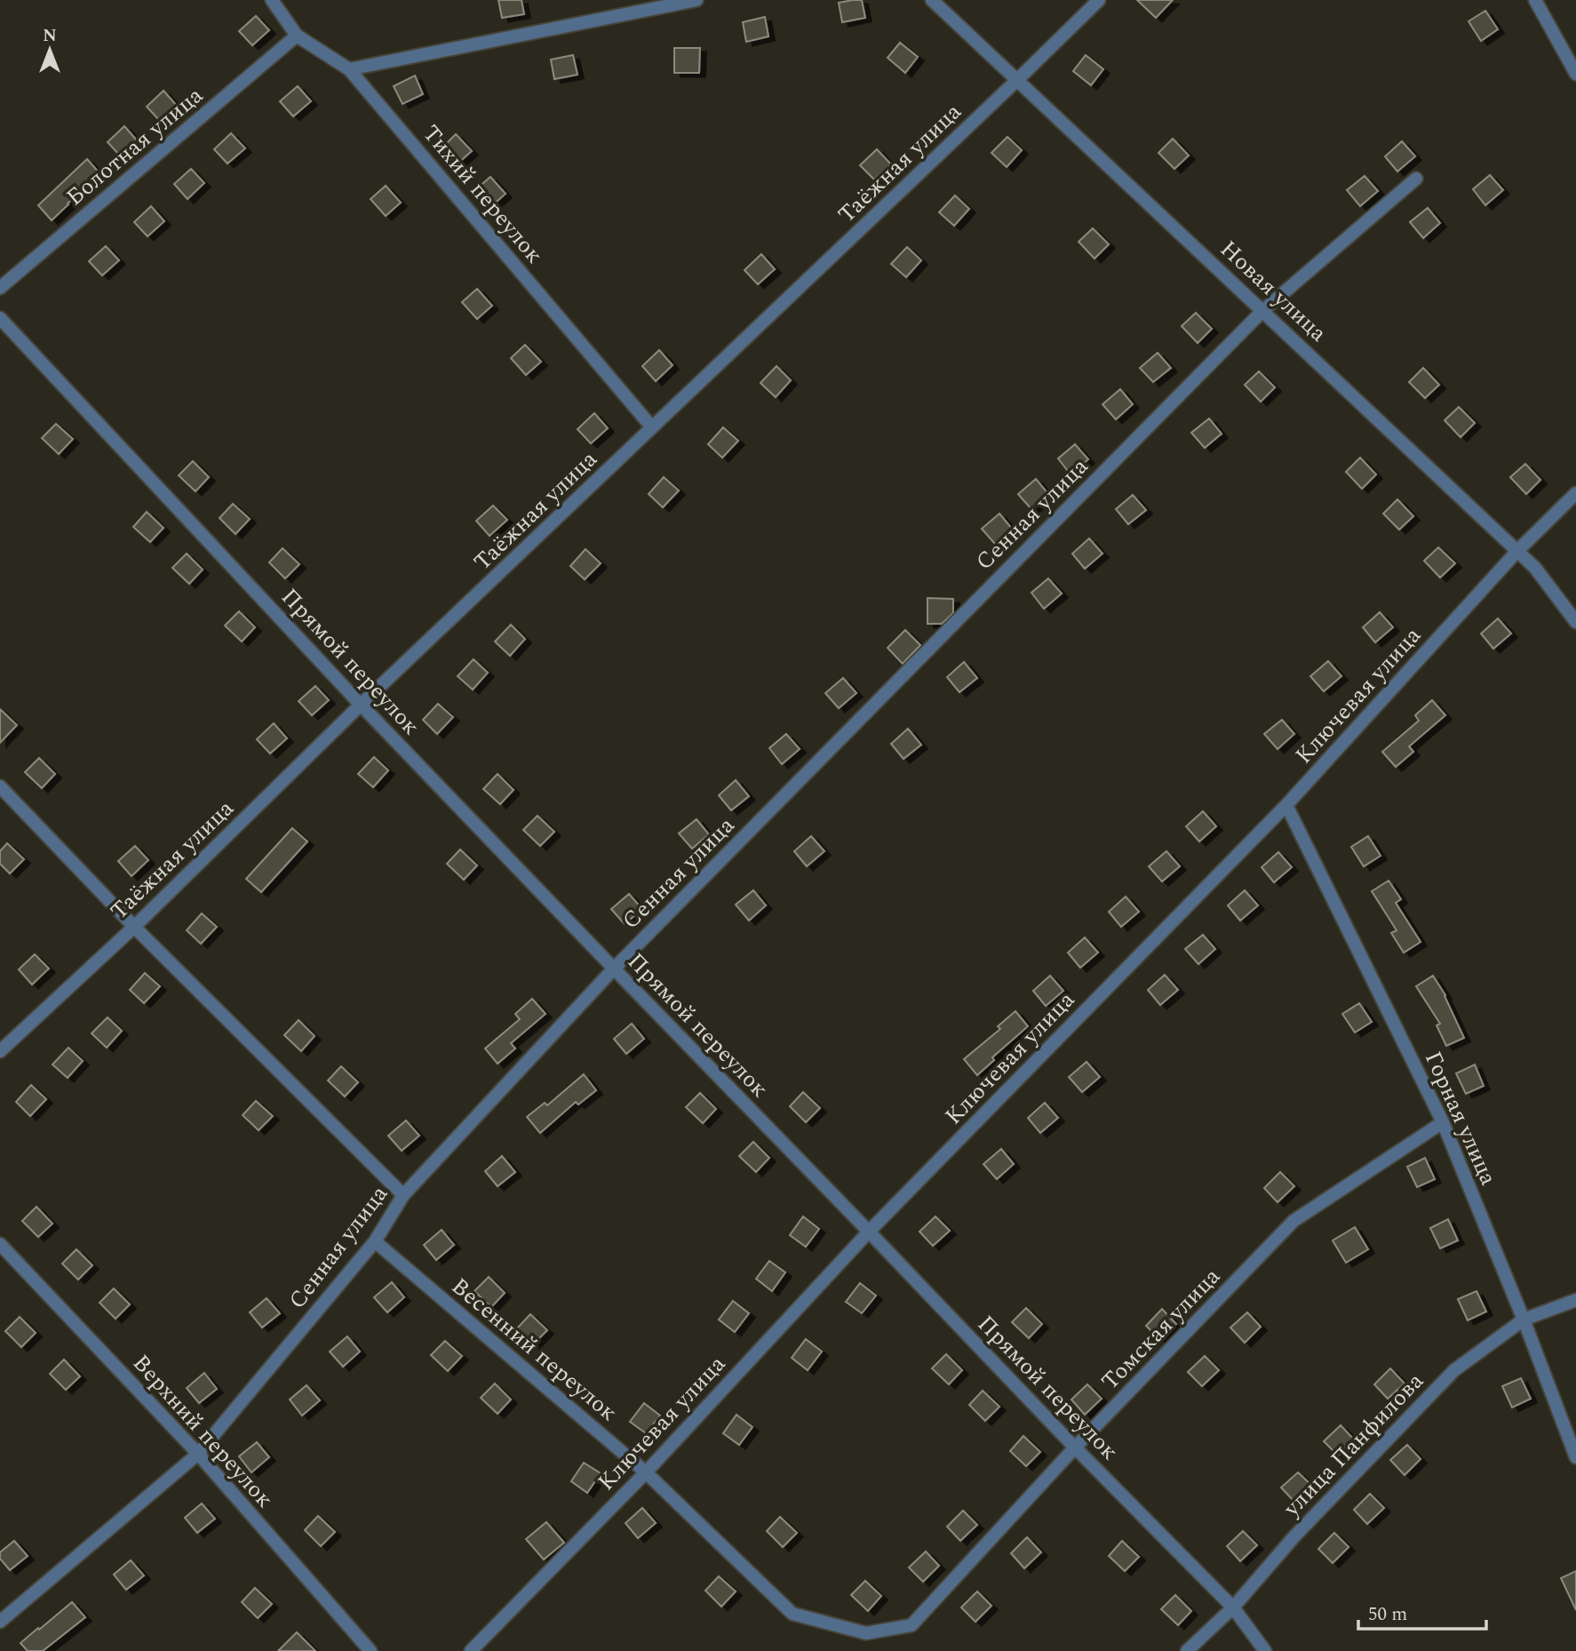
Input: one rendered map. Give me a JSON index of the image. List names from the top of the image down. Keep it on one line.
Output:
{"streets":{"street":["Болотная улица","Таёжная улица","Тихий переулок","Новая улица","Сенная улица","Прямой переулок","Ключевая улица","Горная улица","Томская улица","Весенний переулок","Верхний переулок","улица Панфилова"]},"crossings":[["Болотная улица","Тихий переулок"],["Таёжная улица","Тихий переулок"],["Таёжная улица","Новая улица"],["Таёжная улица","Прямой переулок"],["Новая улица","Сенная улица"],["Новая улица","Ключевая улица"],["Сенная улица","Прямой переулок"],["Сенная улица","Весенний переулок"],["Сенная улица","Верхний переулок"],["Прямой переулок","Ключевая улица"],["Прямой переулок","Томская улица"],["Прямой переулок","улица Панфилова"],["Ключевая улица","Горная улица"],["Ключевая улица","Весенний переулок"],["Горная улица","Томская улица"],["Горная улица","улица Панфилова"],["Томская улица","Весенний переулок"]],"scale_bar":"50 m","north":"top"}
